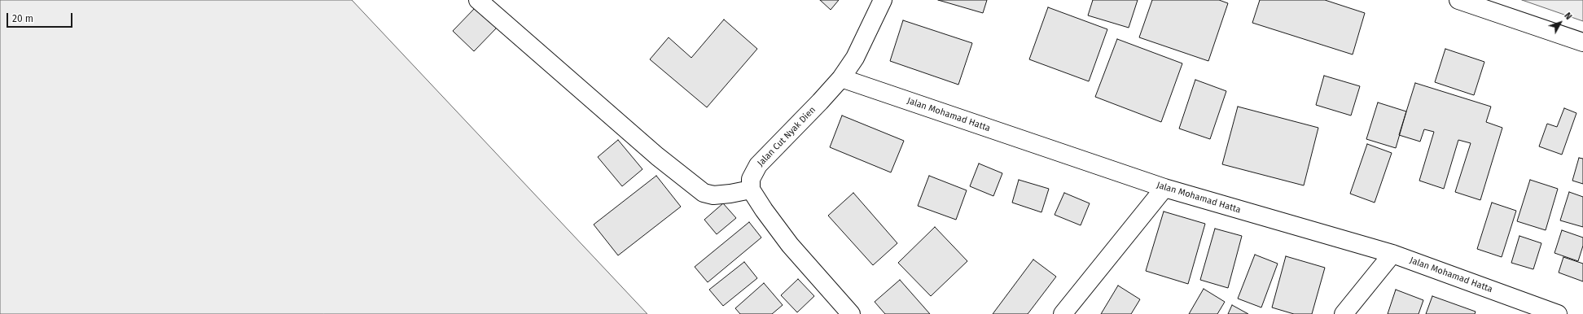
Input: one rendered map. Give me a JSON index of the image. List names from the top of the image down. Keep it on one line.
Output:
{"streets":{"street":["Jalan Mohamad Hatta","Jalan Cut Nyak Dien"]},"crossings":[["Jalan Mohamad Hatta","Jalan Cut Nyak Dien"]],"scale_bar":"20 m","north":"top right"}
